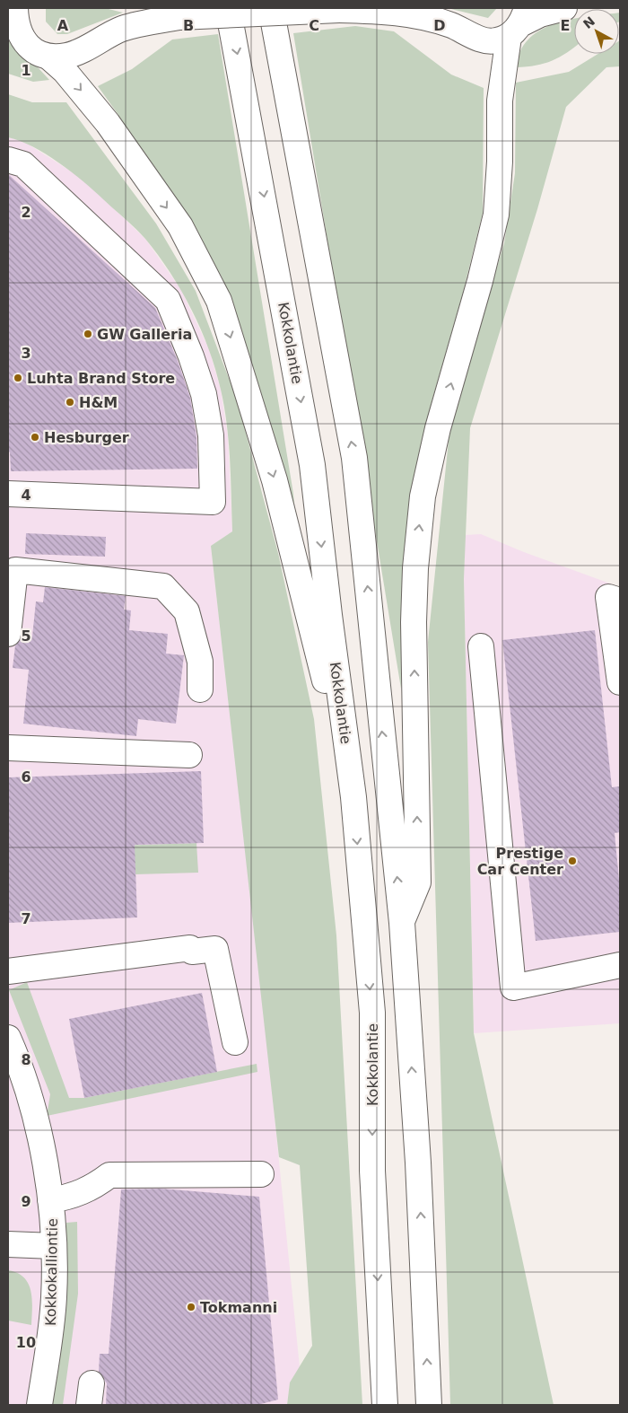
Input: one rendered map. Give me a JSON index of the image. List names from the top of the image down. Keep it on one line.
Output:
{"streets":{"main road":["Kokkolantie","Kokkokalliontie"]},"places":["GW Galleria","Luhta Brand Store","H&M","Hesburger","Prestige Car Center","Tokmanni"],"north":"top left","grid":{"columns":["A","B","C","D","E"],"rows":["1","2","3","4","5","6","7","8","9","10"]}}
